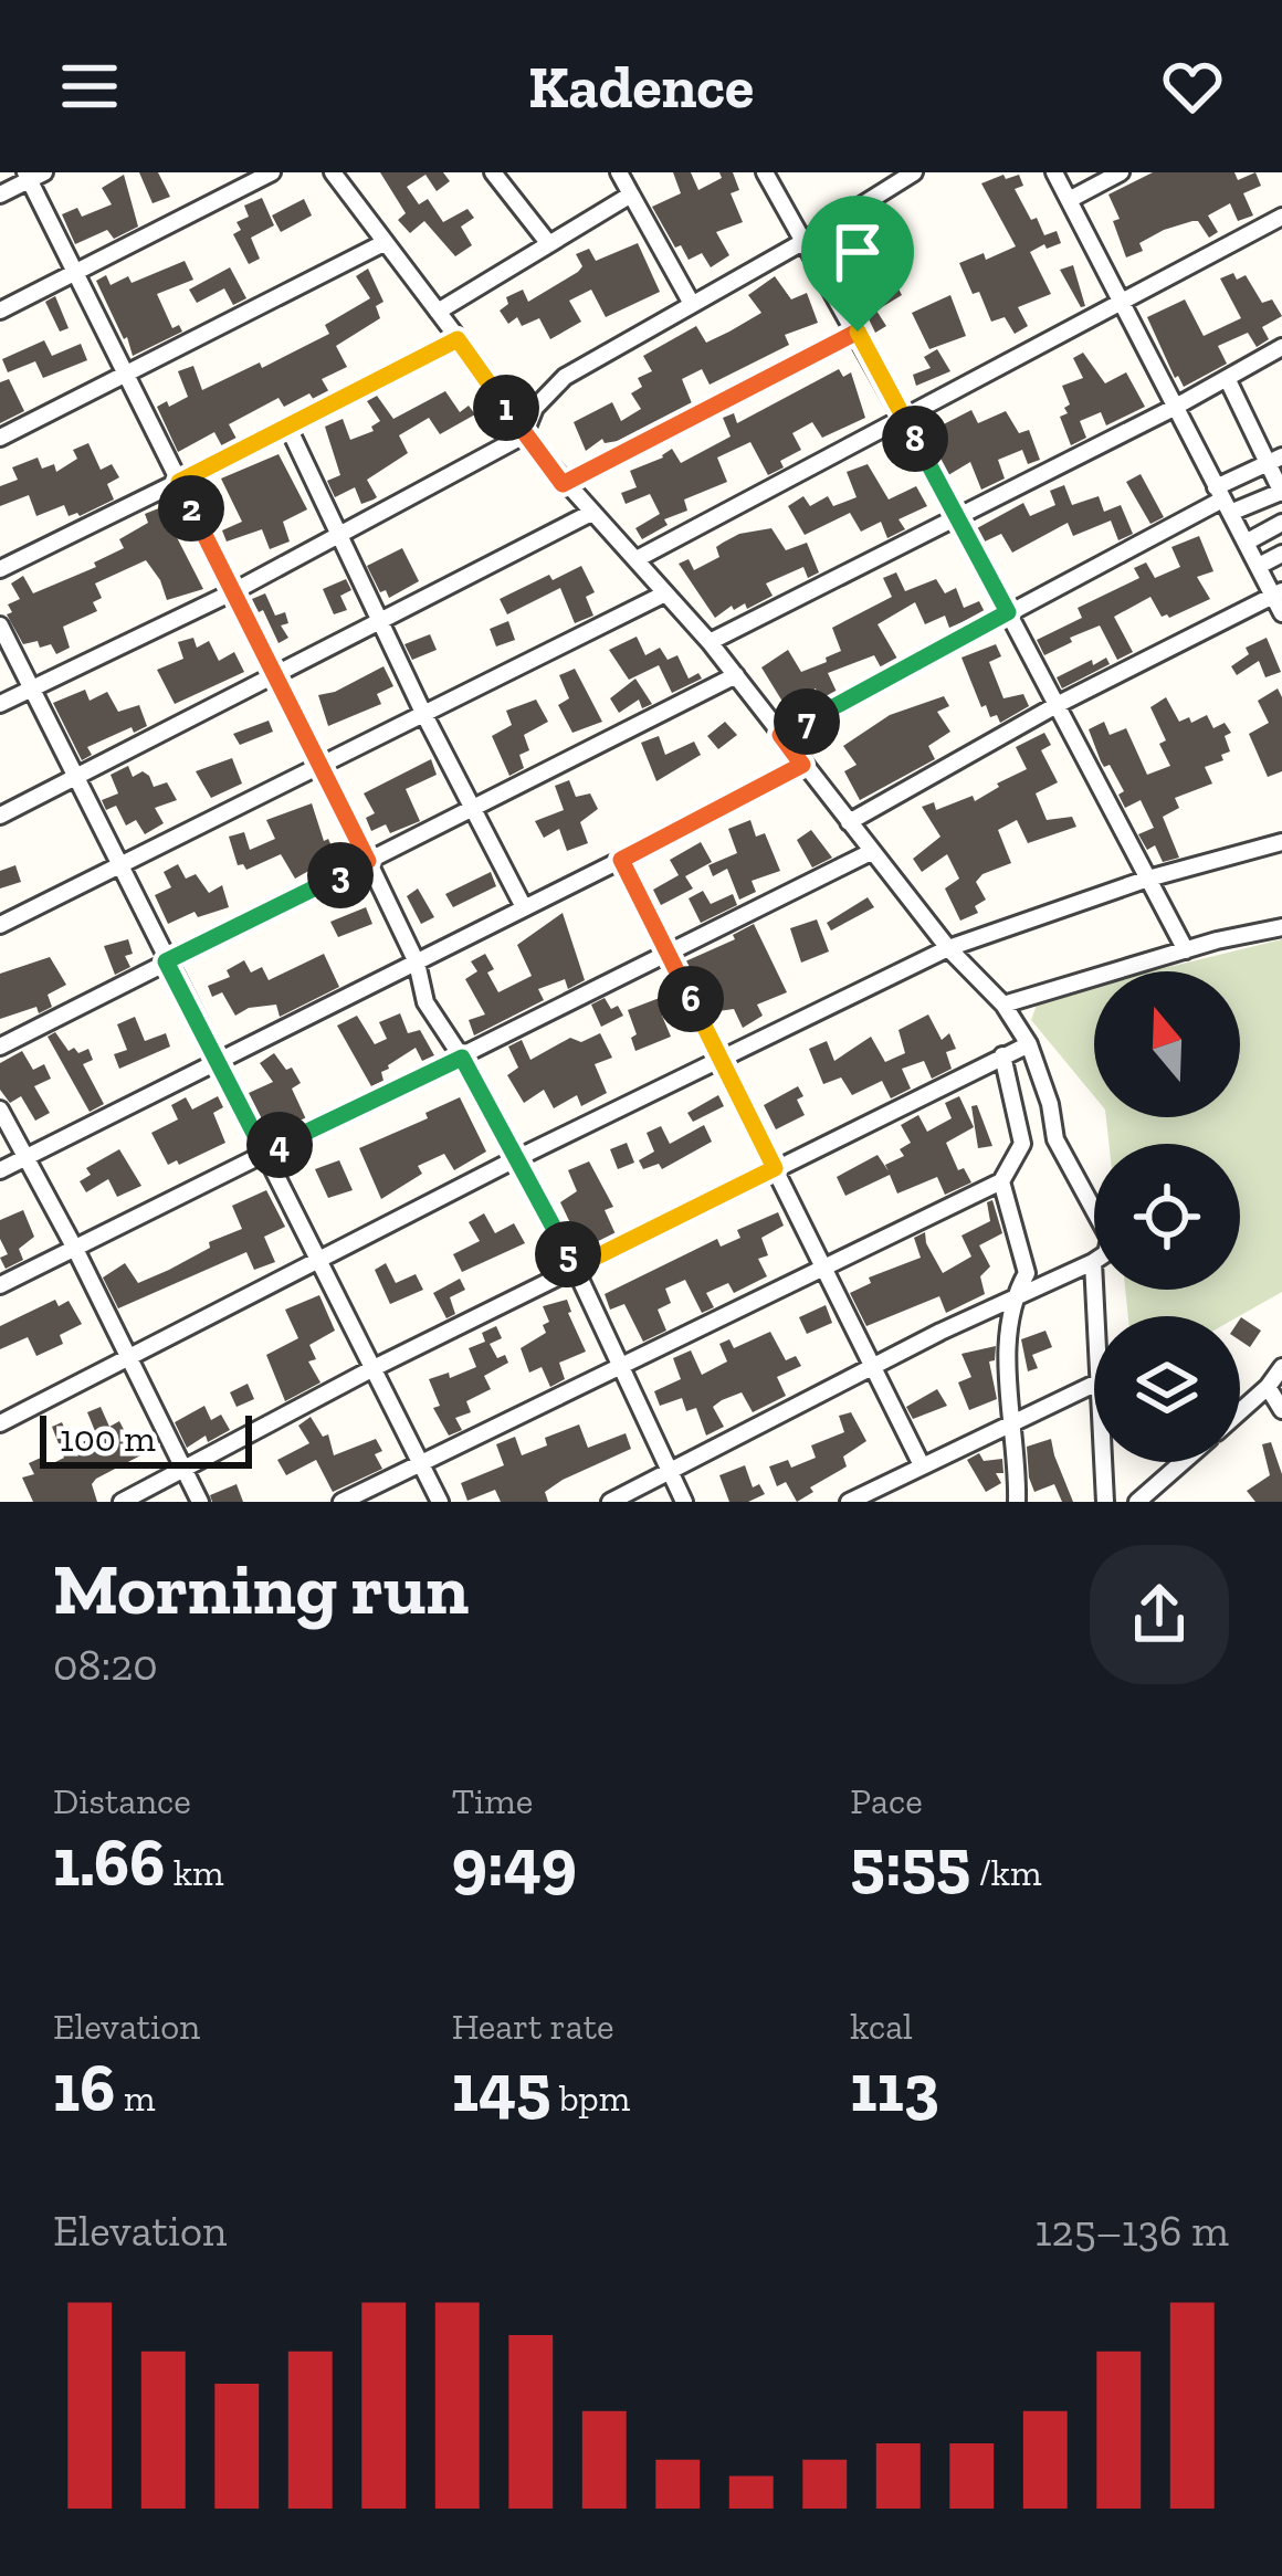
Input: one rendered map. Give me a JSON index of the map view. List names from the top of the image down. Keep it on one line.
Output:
{"scale_bar":"100 m","north":"top","page":{"header":"Kadence","pins":["1","8","2","7","3","6","4","5"],"scale":"100 m","heading":["Morning run","08:20"],"stats":[["Distance","1.66 km"],["Time","9:49"],["Pace","5:55 /km"],["Elevation","16 m"],["Heart rate","145 bpm"],["kcal","113"]],"chart":["Elevation","125–136 m"]}}
